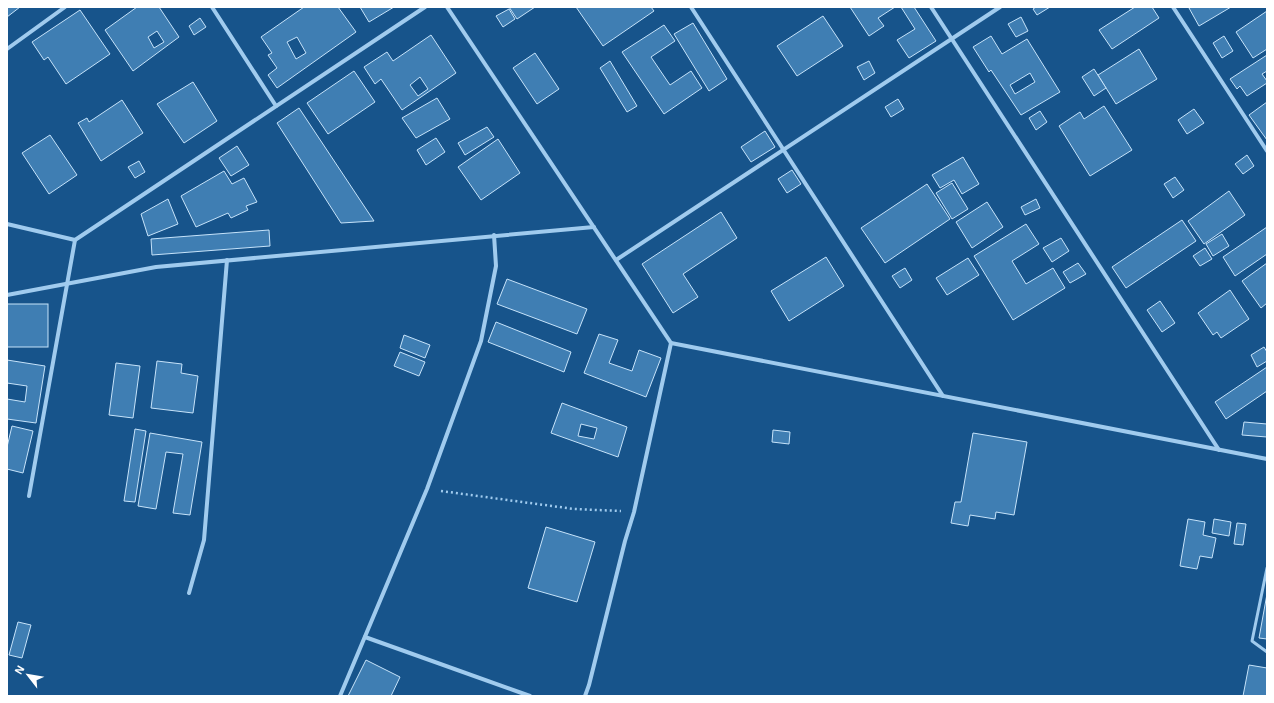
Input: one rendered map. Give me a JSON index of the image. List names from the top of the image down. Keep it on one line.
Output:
{"north":"top left"}
